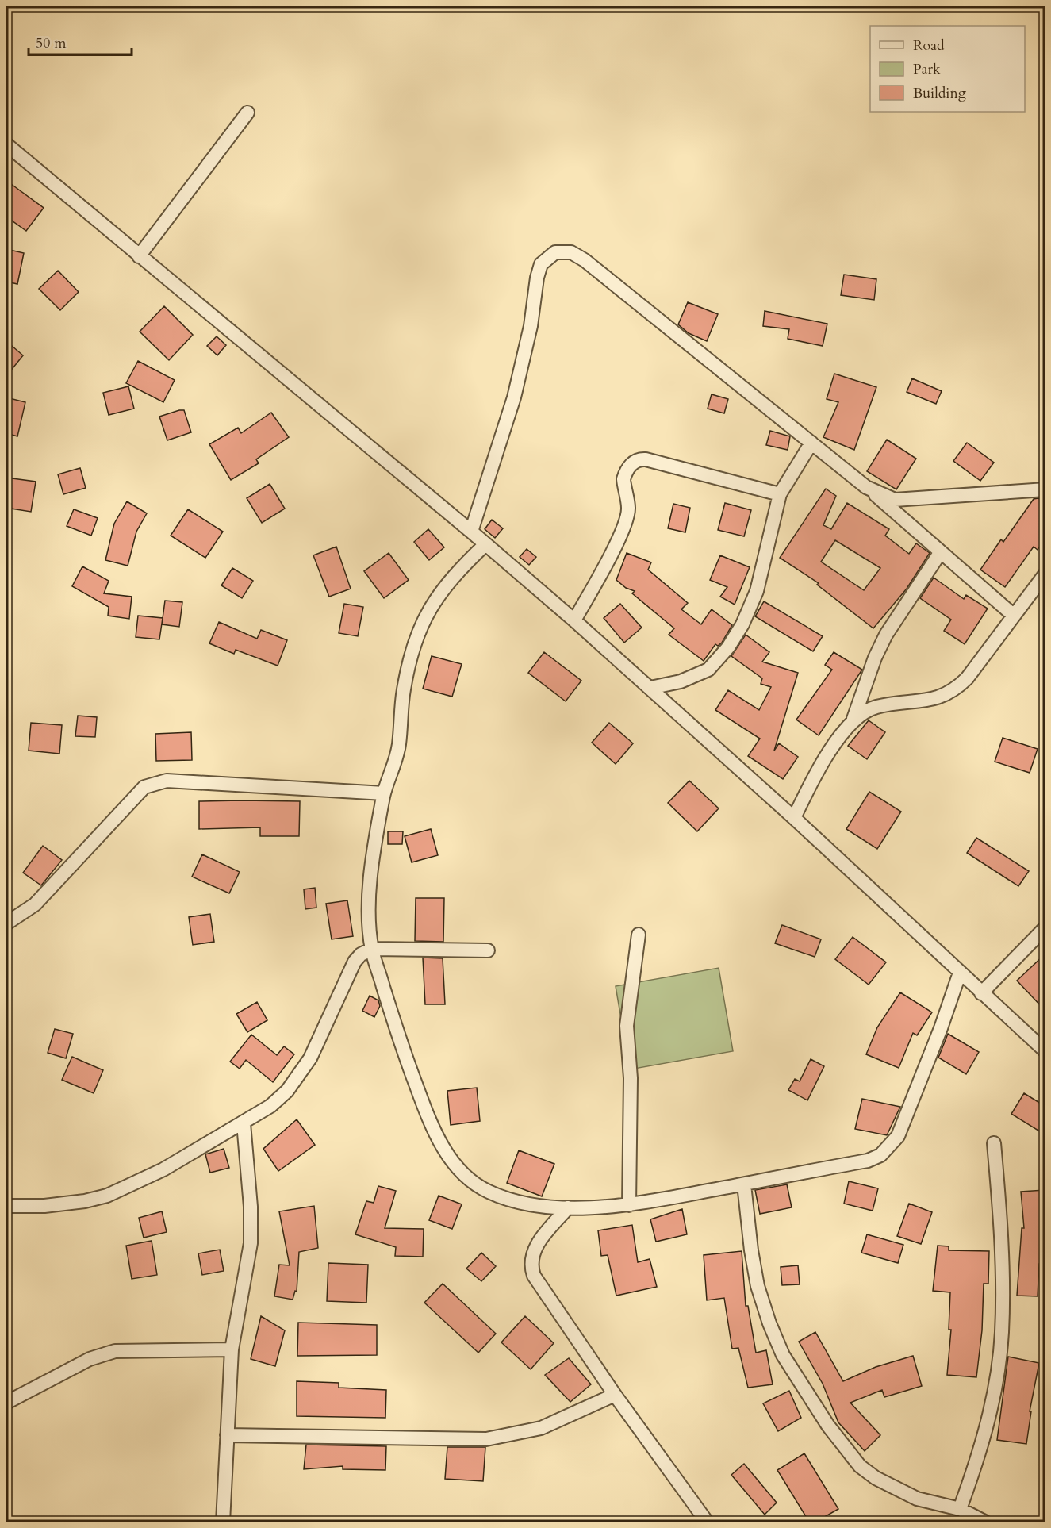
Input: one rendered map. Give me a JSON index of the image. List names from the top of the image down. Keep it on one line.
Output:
{"legend":["Road","Park","Building"],"scale_bar":"50 m"}
